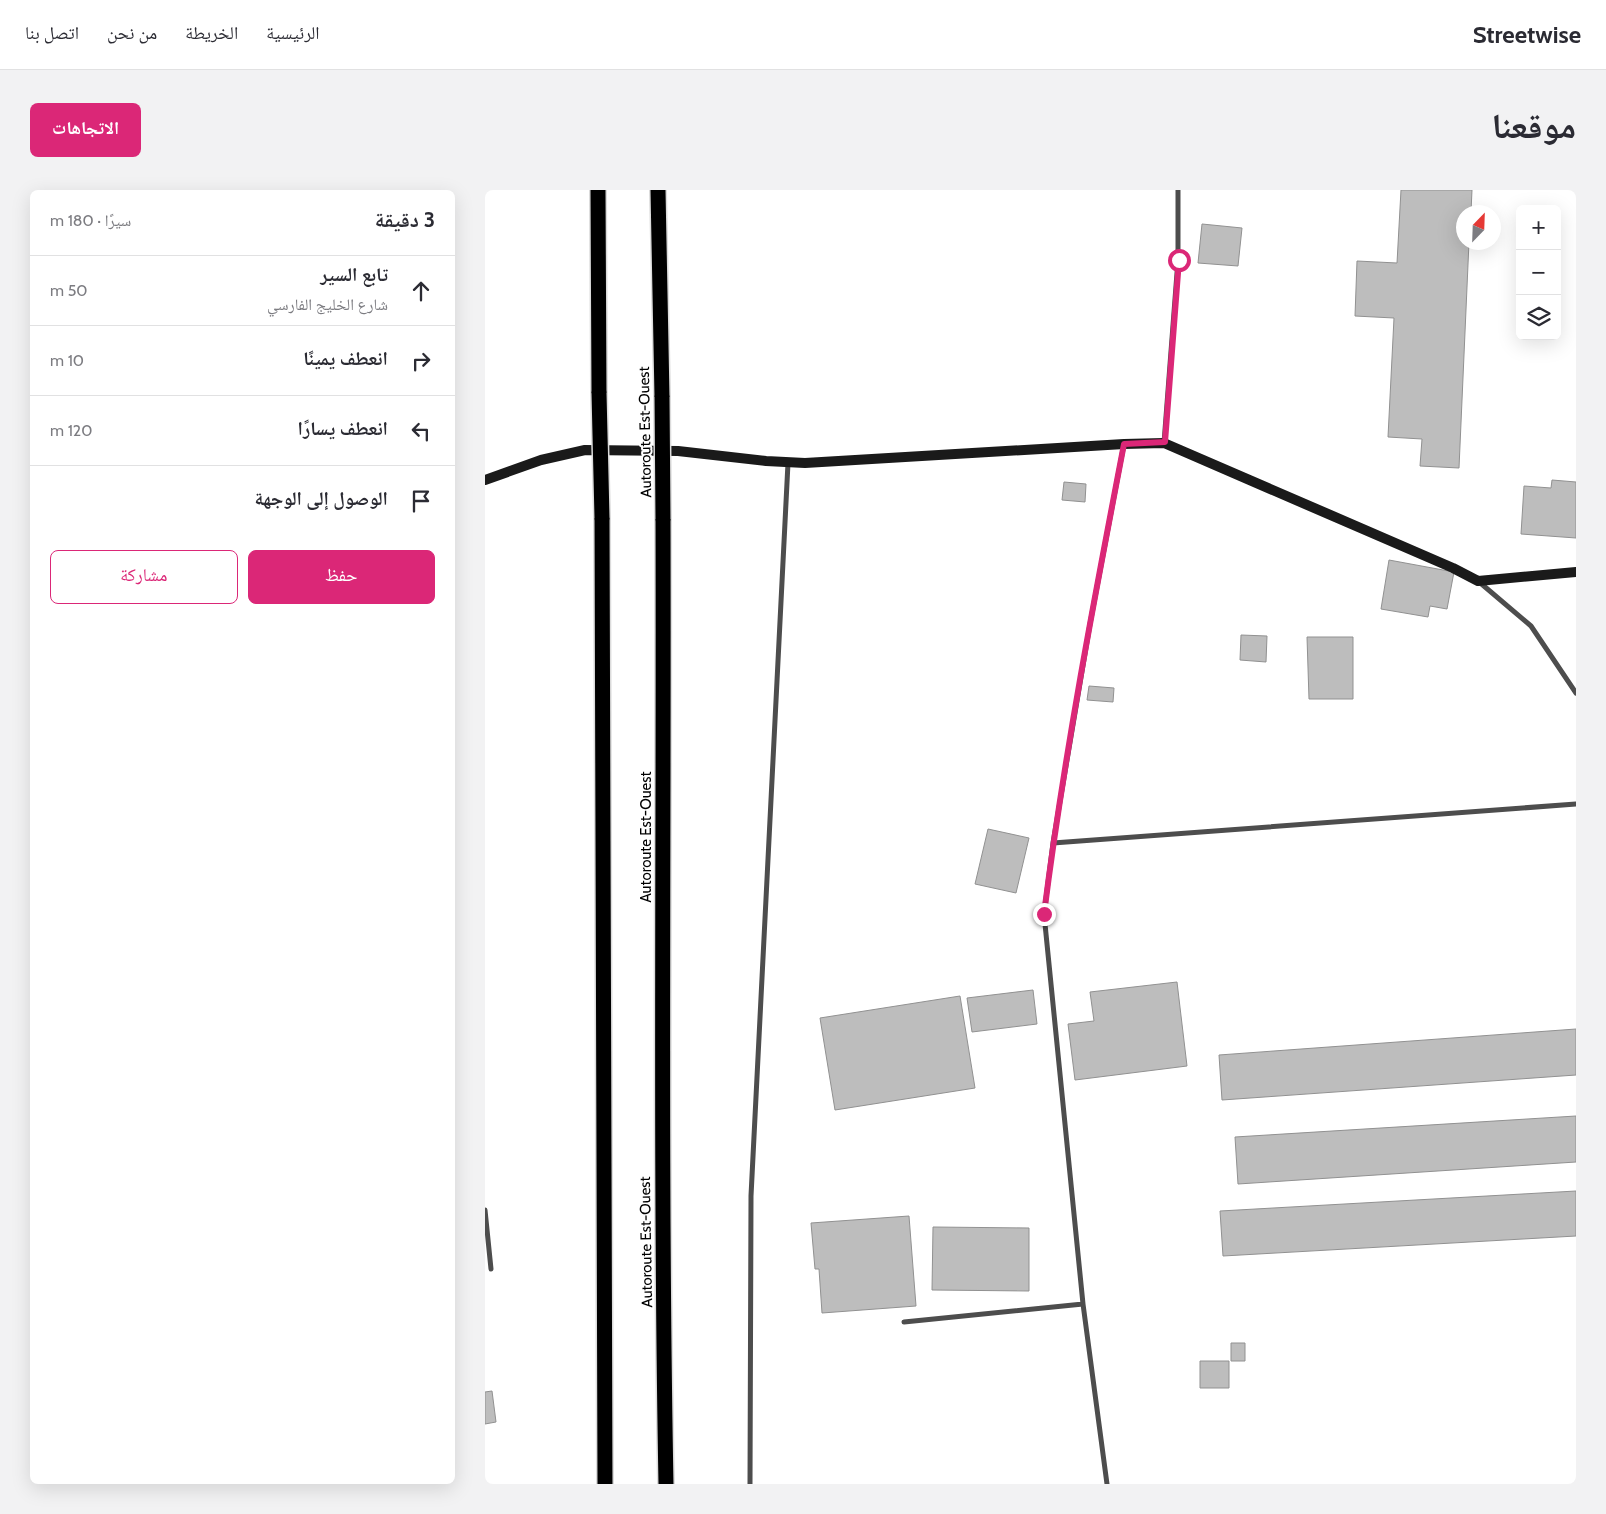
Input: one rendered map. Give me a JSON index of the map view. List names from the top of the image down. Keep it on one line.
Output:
{"streets":{"highway":["Autoroute Est-Ouest"]},"north":"top right","page":{"header":"Streetwise","nav":["الرئيسية","الخريطة","من نحن","اتصل بنا"],"title":"موقعنا","buttons":["الاتجاهات",["حفظ","مشاركة"]],"heading":["3 دقيقة","سيرًا · 180 m"],"map_buttons":["+","−"],"list":[["تابع السير","شارع الخليج الفارسي","50 m"],["انعطف يمينًا","10 m"],["انعطف يسارًا","120 m"],"الوصول إلى الوجهة"]}}
